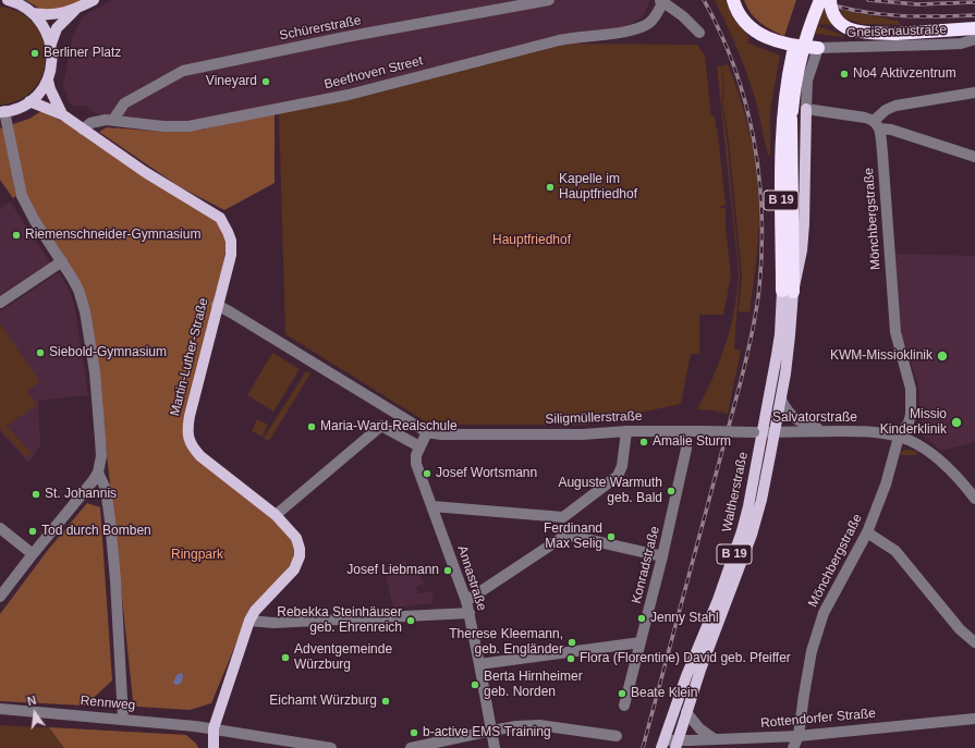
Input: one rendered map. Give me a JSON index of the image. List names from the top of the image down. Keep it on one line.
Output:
{"streets":{"highway":["B 19"],"main road":["Martin-Luther-Straße","Waltherstraße"],"street":["Schürerstraße","Gneisenaustraße","Beethoven Street","Mönchbergstraße","Siligmüllerstraße","Salvatorstraße","Konradstraße","Annastraße","Rennweg","Rottendorfer Straße"]},"crossings":[["Schürerstraße","Beethoven Street"],["Beethoven Street","Martin-Luther-Straße"],["B 19","Waltherstraße"],["Mönchbergstraße","Salvatorstraße"],["Mönchbergstraße","Rottendorfer Straße"],["Martin-Luther-Straße","Rennweg"],["Siligmüllerstraße","Salvatorstraße"],["Siligmüllerstraße","Waltherstraße"],["Siligmüllerstraße","Konradstraße"],["Siligmüllerstraße","Annastraße"],["Salvatorstraße","Waltherstraße"],["Waltherstraße","Rottendorfer Straße"]],"parks":["Hauptfriedhof","Ringpark"],"places":["Berliner Platz","No4 Aktivzentrum","Vineyard","Kapelle im Hauptfriedhof","Riemenschneider-Gymnasium","Siebold-Gymnasium","KWM-Missioklinik","Missio Kinderklinik","Maria-Ward-Realschule","Amalie Sturm","Josef Wortsmann","Auguste Warmuth geb. Bald","St. Johannis","Tod durch Bomben","Ferdinand Max Selig","Josef Liebmann","Jenny Stahl","Rebekka Steinhäuser geb. Ehrenreich","Therese Kleemann, geb. Engländer","Adventgemeinde Würzburg","Flora (Florentine) David geb. Pfeiffer","Berta Hirnheimer geb. Norden","Beate Klein","Eichamt Würzburg","b-active EMS Training"],"north":"top"}
